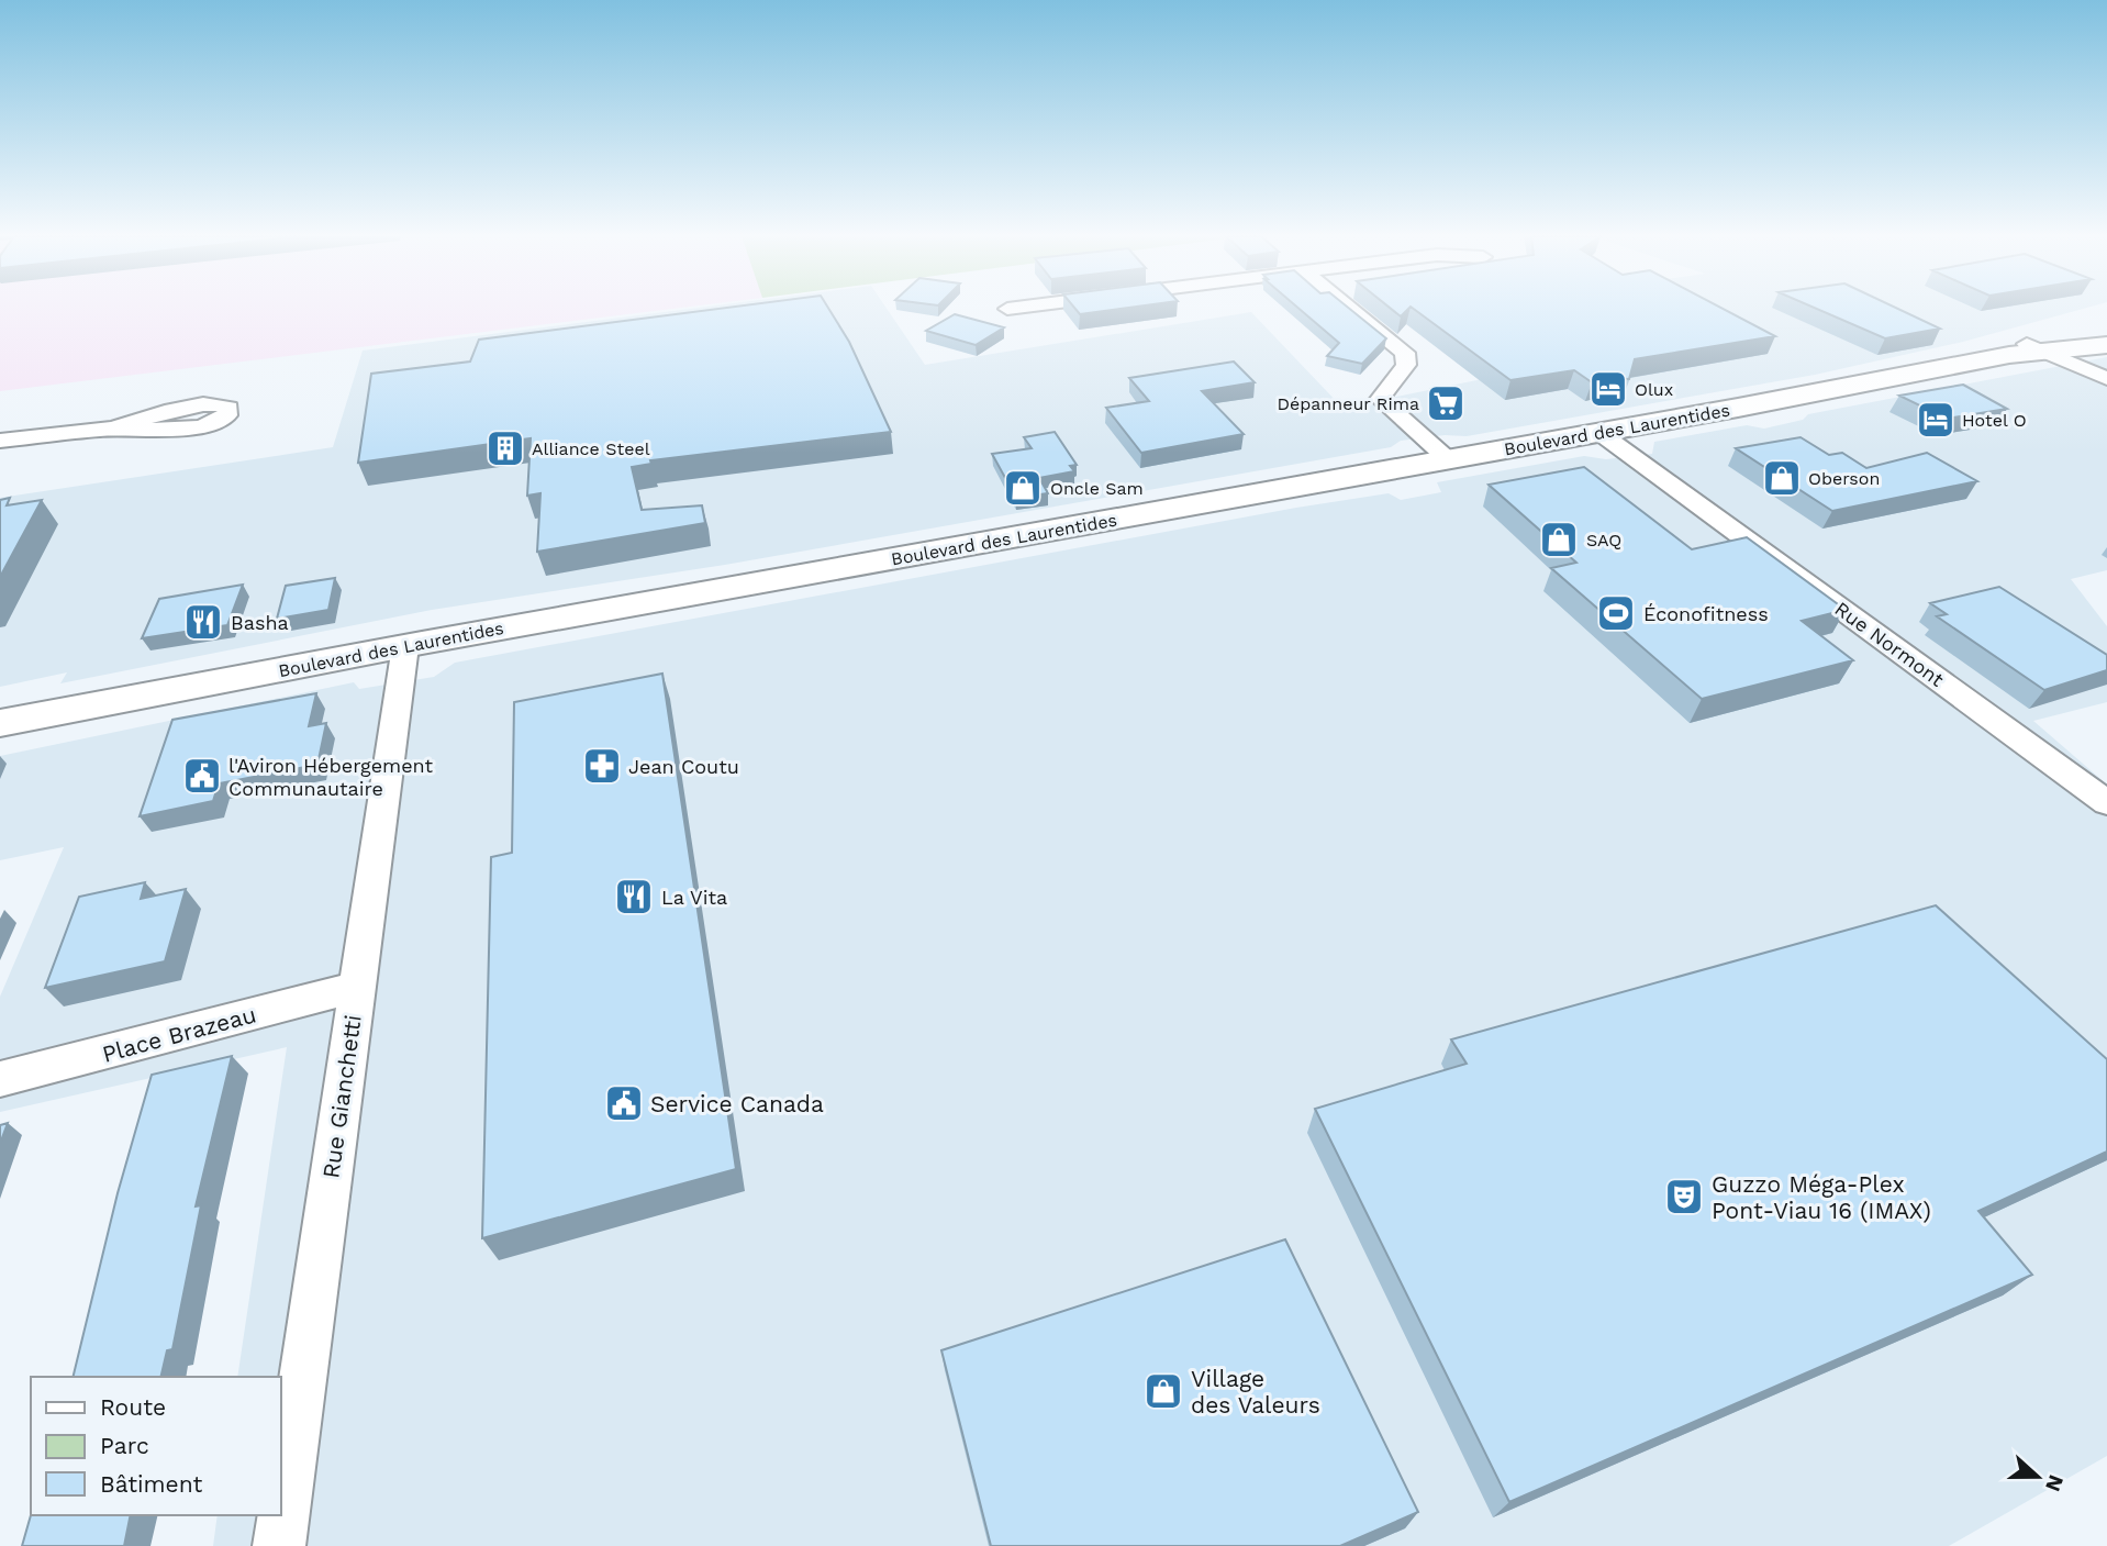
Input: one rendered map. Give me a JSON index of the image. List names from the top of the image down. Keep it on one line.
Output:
{"streets":{"main road":["Boulevard des Laurentides"],"street":["Rue Normont","Place Brazeau","Rue Gianchetti"]},"crossings":[["Boulevard des Laurentides","Rue Normont"],["Boulevard des Laurentides","Rue Gianchetti"],["Place Brazeau","Rue Gianchetti"]],"places":{"hotel":["Olux","Hotel O"],"supermarket":["Dépanneur Rima"],"building":["Alliance Steel"],"shop":["Oberson","Oncle Sam","SAQ","Village des Valeurs"],"sports":["Éconofitness"],"restaurant":["Basha","La Vita"],"pharmacy":["Jean Coutu"],"public building":["l'Aviron Hébergement Communautaire","Service Canada"],"theatre":["Guzzo Méga-Plex Pont-Viau 16 (IMAX)"]},"legend":["Route","Parc","Bâtiment"],"north":"right"}
